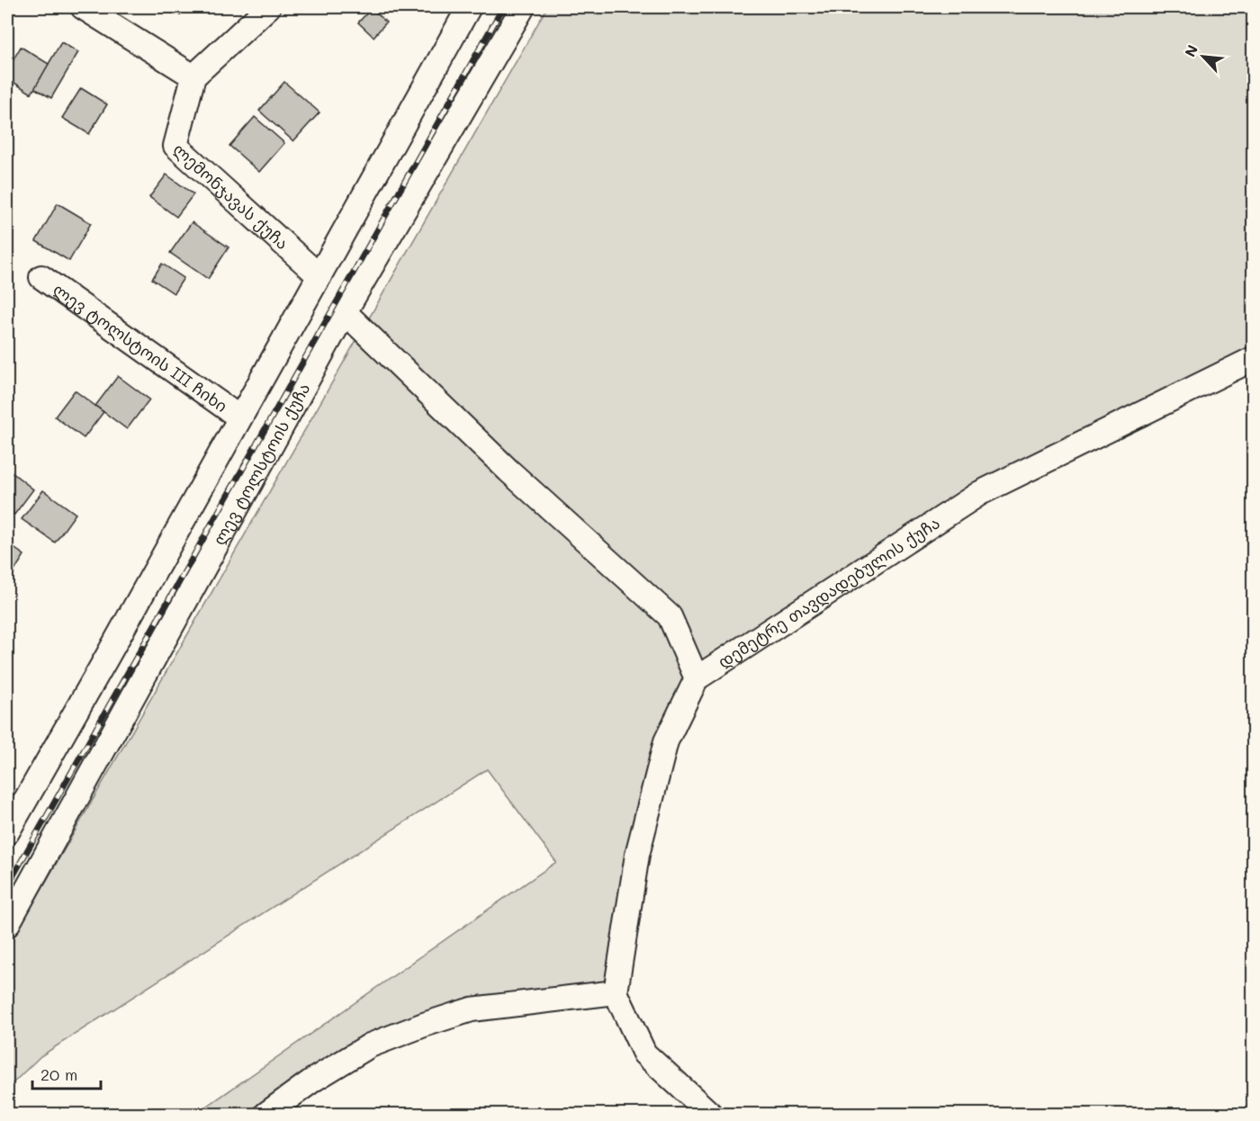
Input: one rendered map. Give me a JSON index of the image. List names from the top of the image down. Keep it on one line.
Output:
{"streets":{"street":["ლემონჯავას ქუჩა","ლევ ტოლსტოის III ჩიხი","ლევ ტოლსტოის ქუჩა","დემეტრე თავდადებულის ქუჩა"]},"scale_bar":"20 m","north":"top left"}
